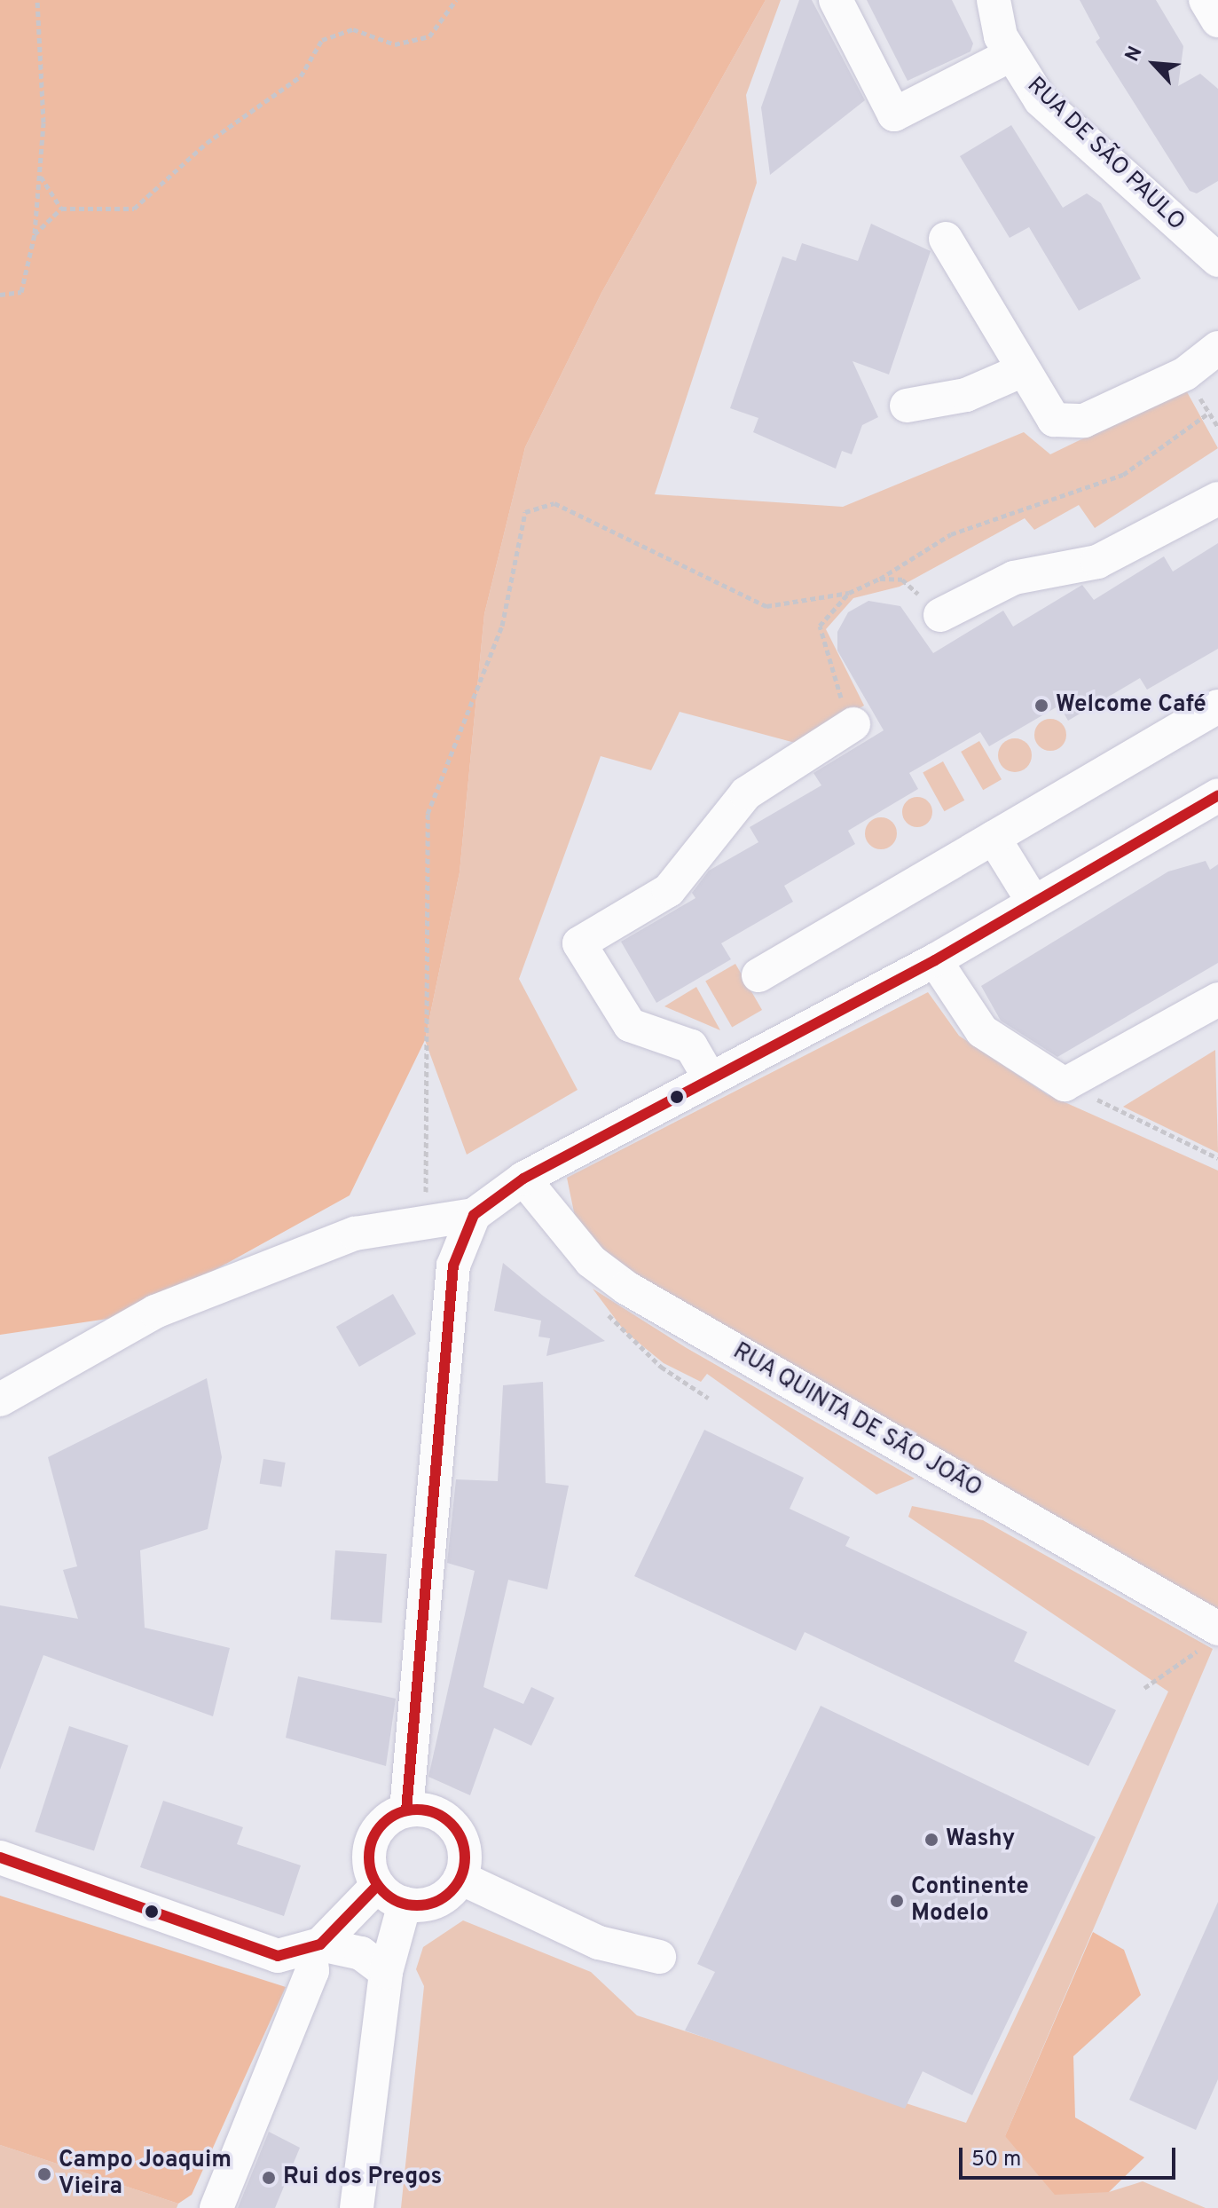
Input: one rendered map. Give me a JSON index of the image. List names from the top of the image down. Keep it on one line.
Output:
{"streets":{"street":["RUA DE SÃO PAULO","RUA QUINTA DE SÃO JOÃO"]},"places":["Welcome Café","Washy","Continente Modelo","Campo Joaquim Vieira","Rui dos Pregos"],"scale_bar":"50 m","north":"top left"}
